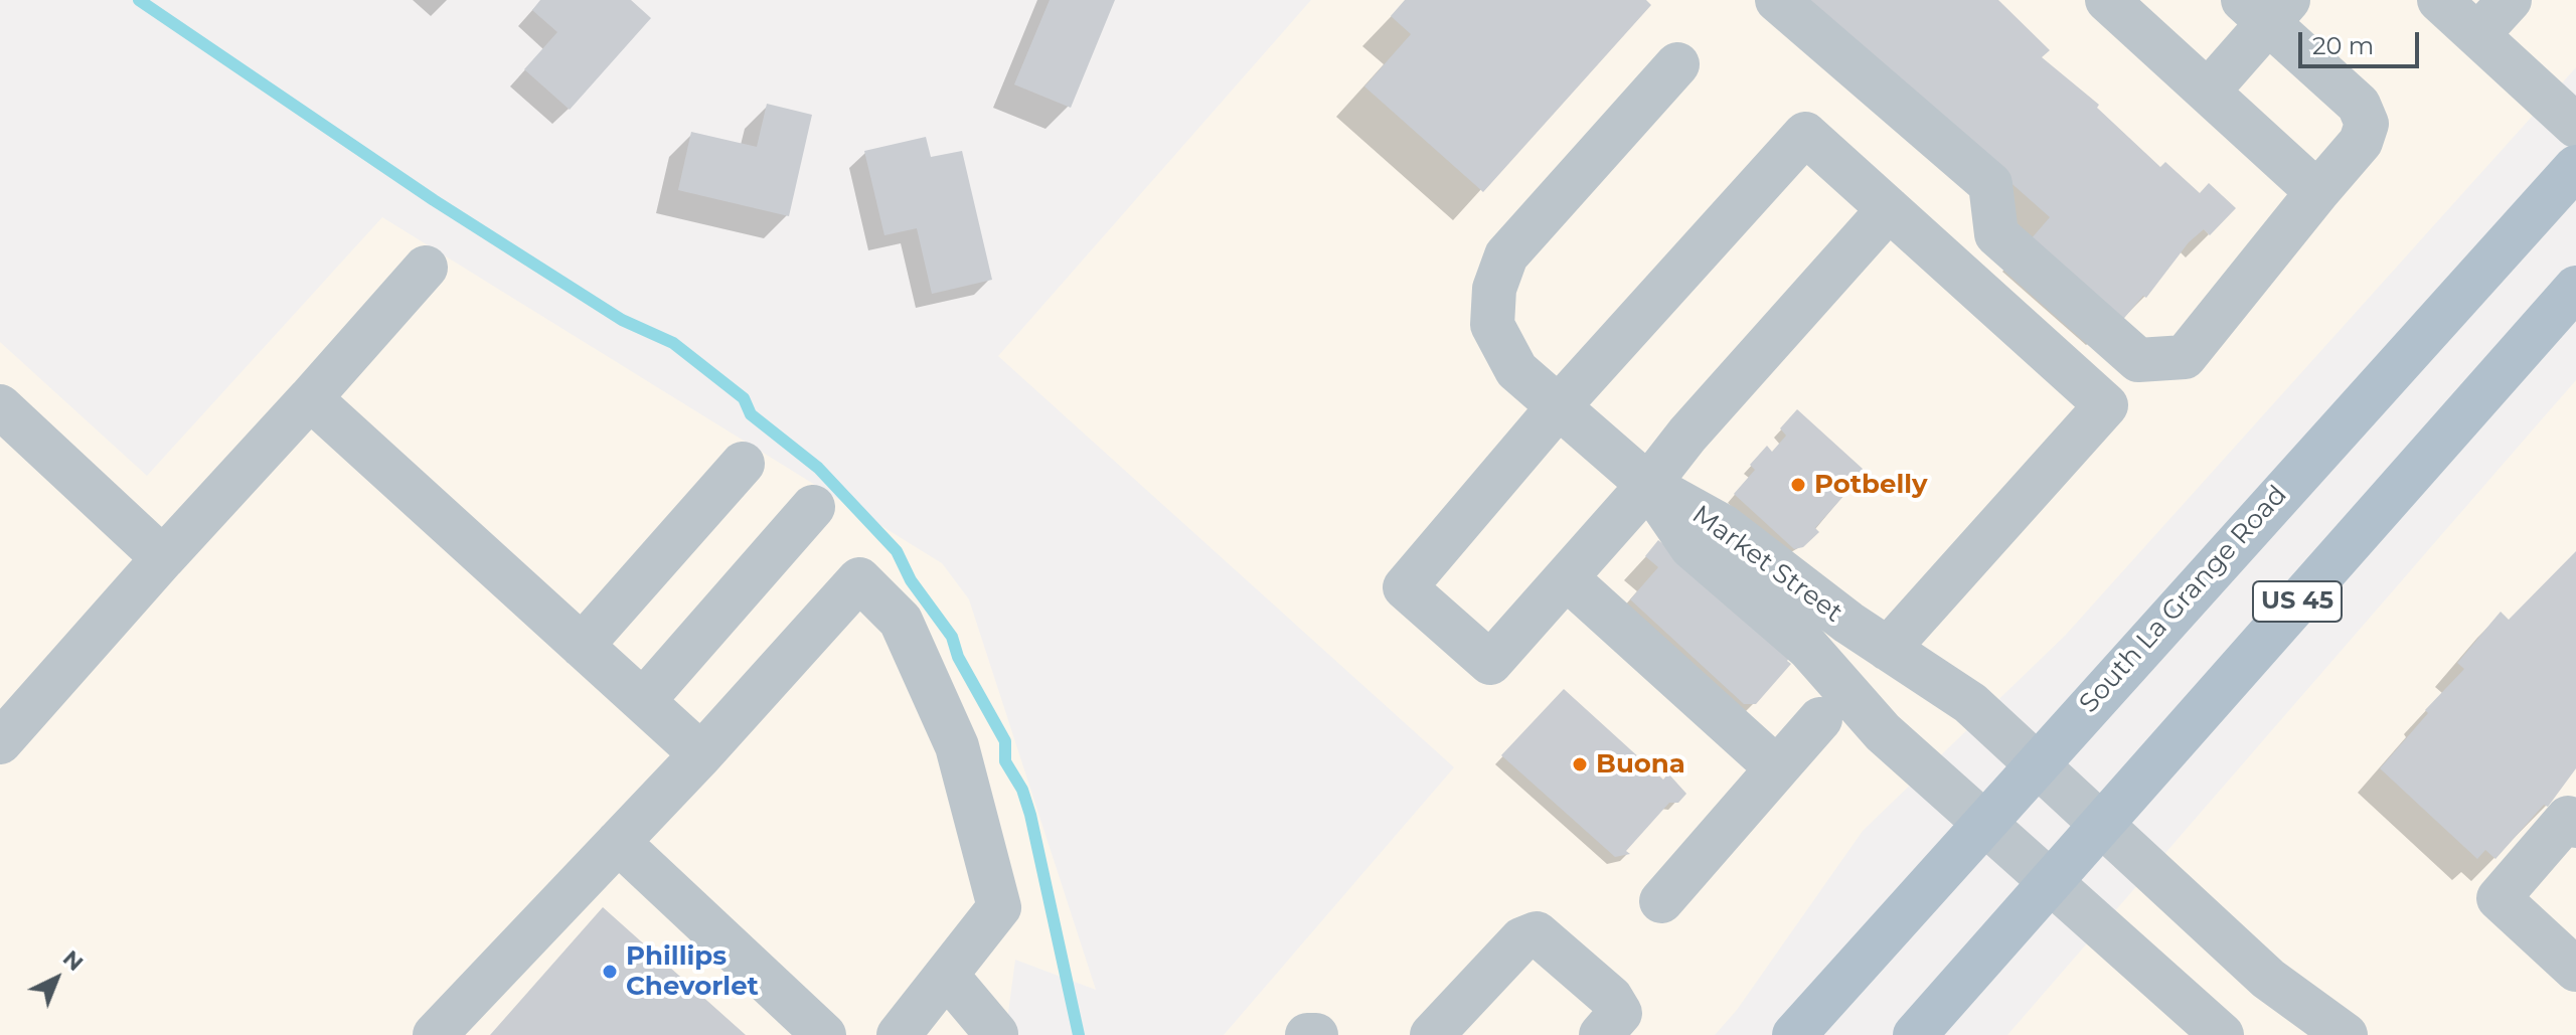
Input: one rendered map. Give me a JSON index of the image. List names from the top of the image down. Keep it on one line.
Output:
{"streets":{"main road":["South La Grange Road","US 45"],"street":["Market Street"]},"crossings":[["Market Street","South La Grange Road"],["Market Street","US 45"]],"places":["Potbelly","Buona","Phillips Chevorlet"],"scale_bar":"20 m","north":"top right"}
